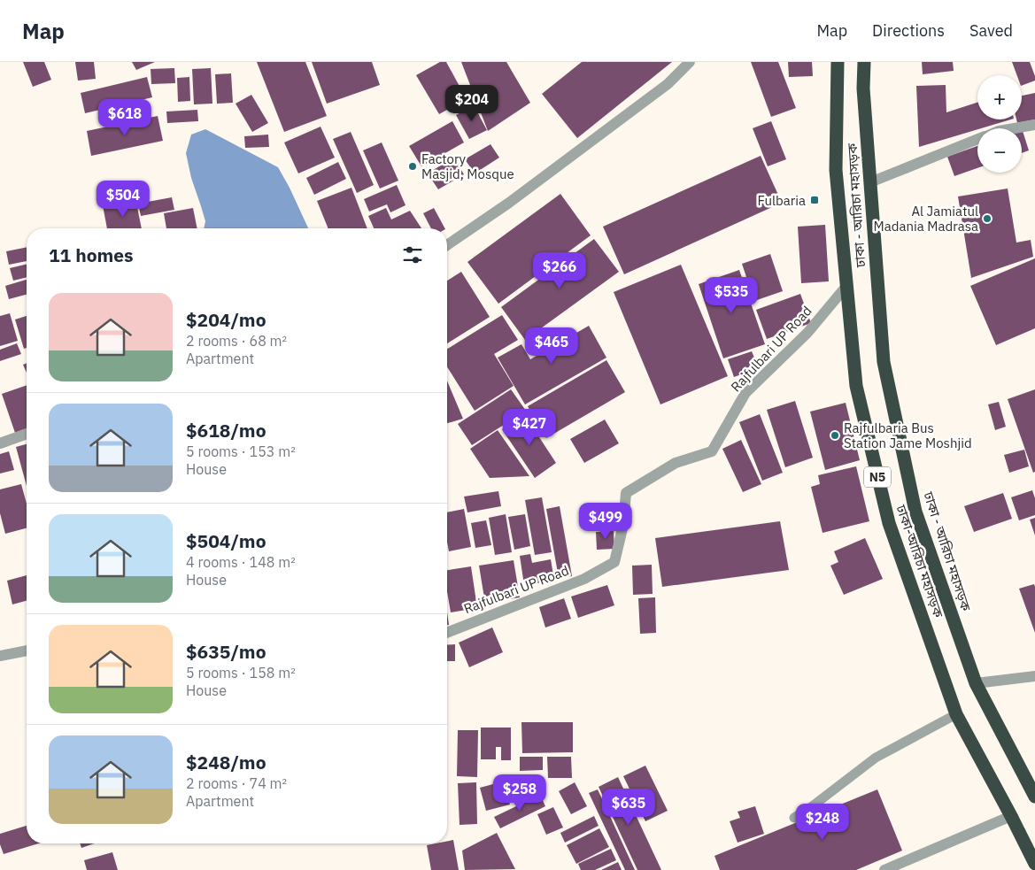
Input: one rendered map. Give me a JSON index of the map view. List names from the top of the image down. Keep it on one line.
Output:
{"streets":{"highway":["ঢাকা - আরিচা মহাসড়ক","N5","ঢাকা-আরিচা মহাসড়ক"],"street":["Rajfulbari UP Road"]},"crossings":[["Rajfulbari UP Road","ঢাকা-আরিচা মহাসড়ক"]],"places":{"other":["Factory Masjid, Mosque","Al Jamiatul Madania Madrasa","Rajfulbaria Bus Station Jame Moshjid"],"transit":["Fulbaria"]},"page":{"header":"Map","nav":["Map","Directions","Saved"],"map_buttons":["+","−"],"price":["$204","$618","$504","$266","$535","$465","$427","$499","$258","$635","$248"],"heading":"11 homes","list":[{"name":"$204/mo","note":"2 rooms · 68 m² · Apartment"},{"name":"$618/mo","note":"5 rooms · 153 m² · House"},{"name":"$504/mo","note":"4 rooms · 148 m² · House"},{"name":"$635/mo","note":"5 rooms · 158 m² · House"},{"name":"$248/mo","note":"2 rooms · 74 m² · Apartment"}]}}
